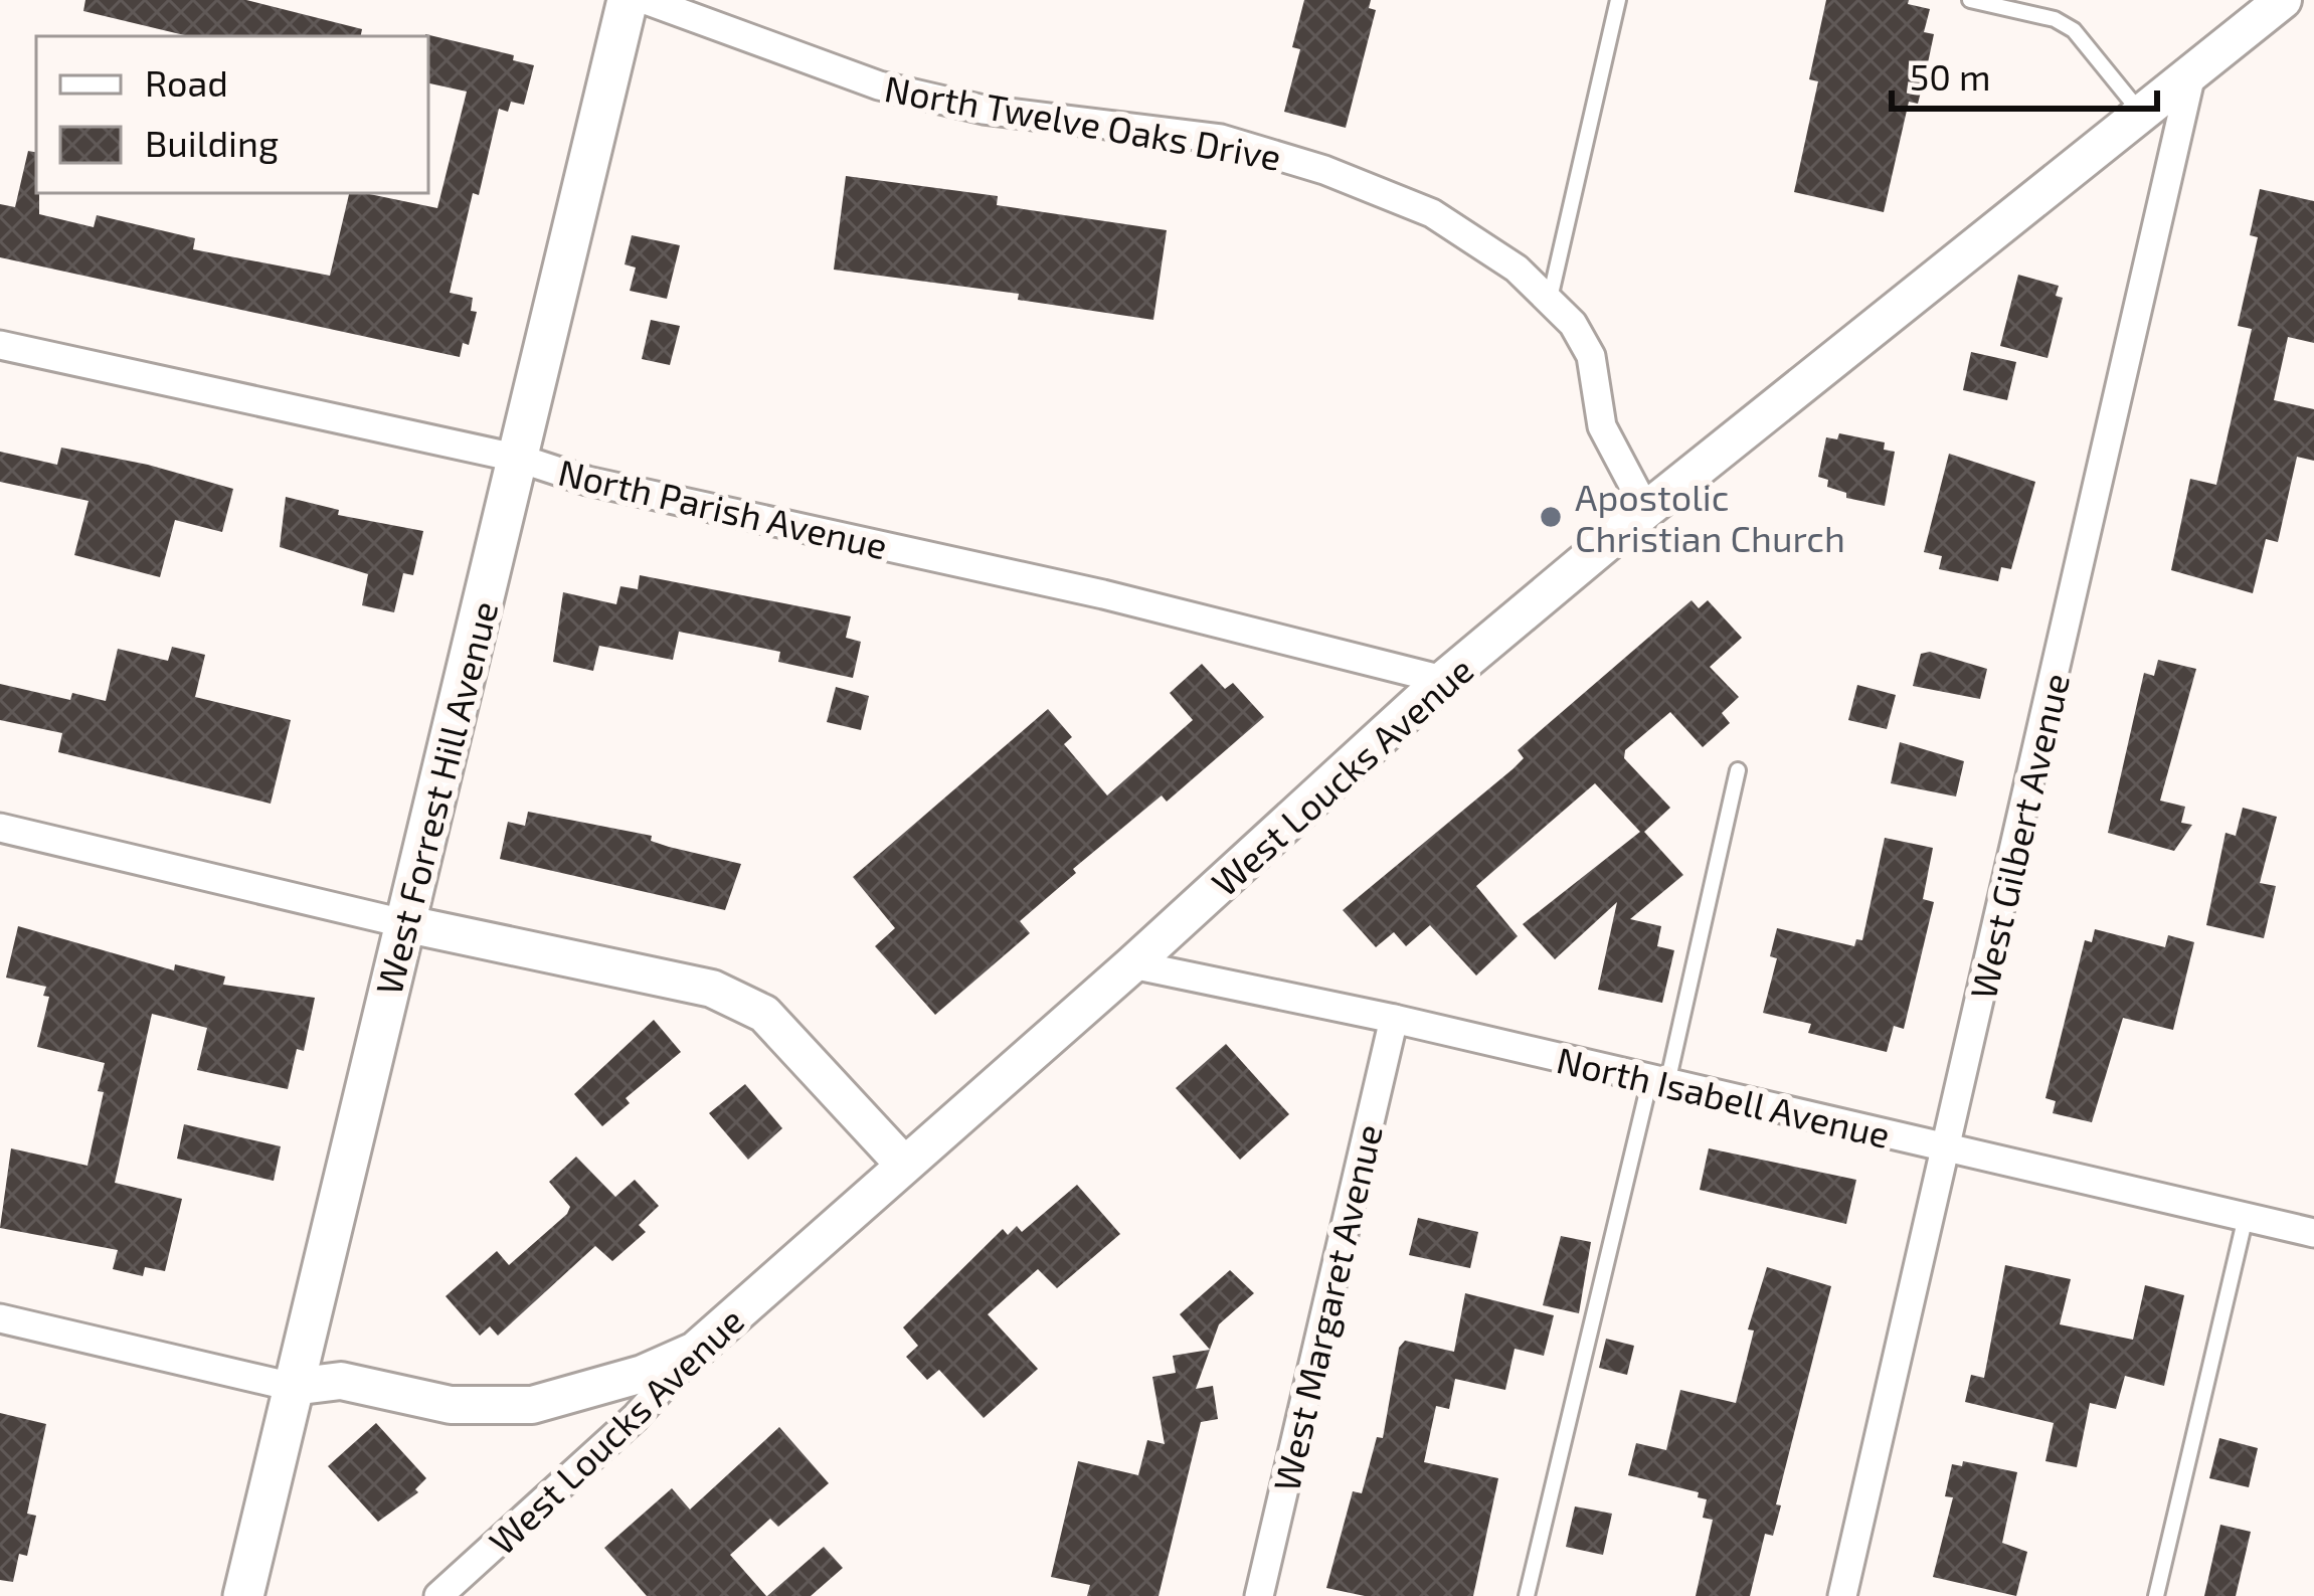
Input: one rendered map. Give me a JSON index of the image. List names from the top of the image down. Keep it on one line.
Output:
{"streets":{"main road":["West Forrest Hill Avenue"],"street":["North Twelve Oaks Drive","North Parish Avenue","West Loucks Avenue","West Gilbert Avenue","North Isabell Avenue","West Margaret Avenue"]},"crossings":[["North Twelve Oaks Drive","West Loucks Avenue"],["North Parish Avenue","West Loucks Avenue"],["North Parish Avenue","West Forrest Hill Avenue"],["West Loucks Avenue","West Gilbert Avenue"],["West Loucks Avenue","North Isabell Avenue"],["West Gilbert Avenue","North Isabell Avenue"],["North Isabell Avenue","West Margaret Avenue"]],"places":["Apostolic Christian Church"],"legend":["Road","Building"],"scale_bar":"50 m"}
